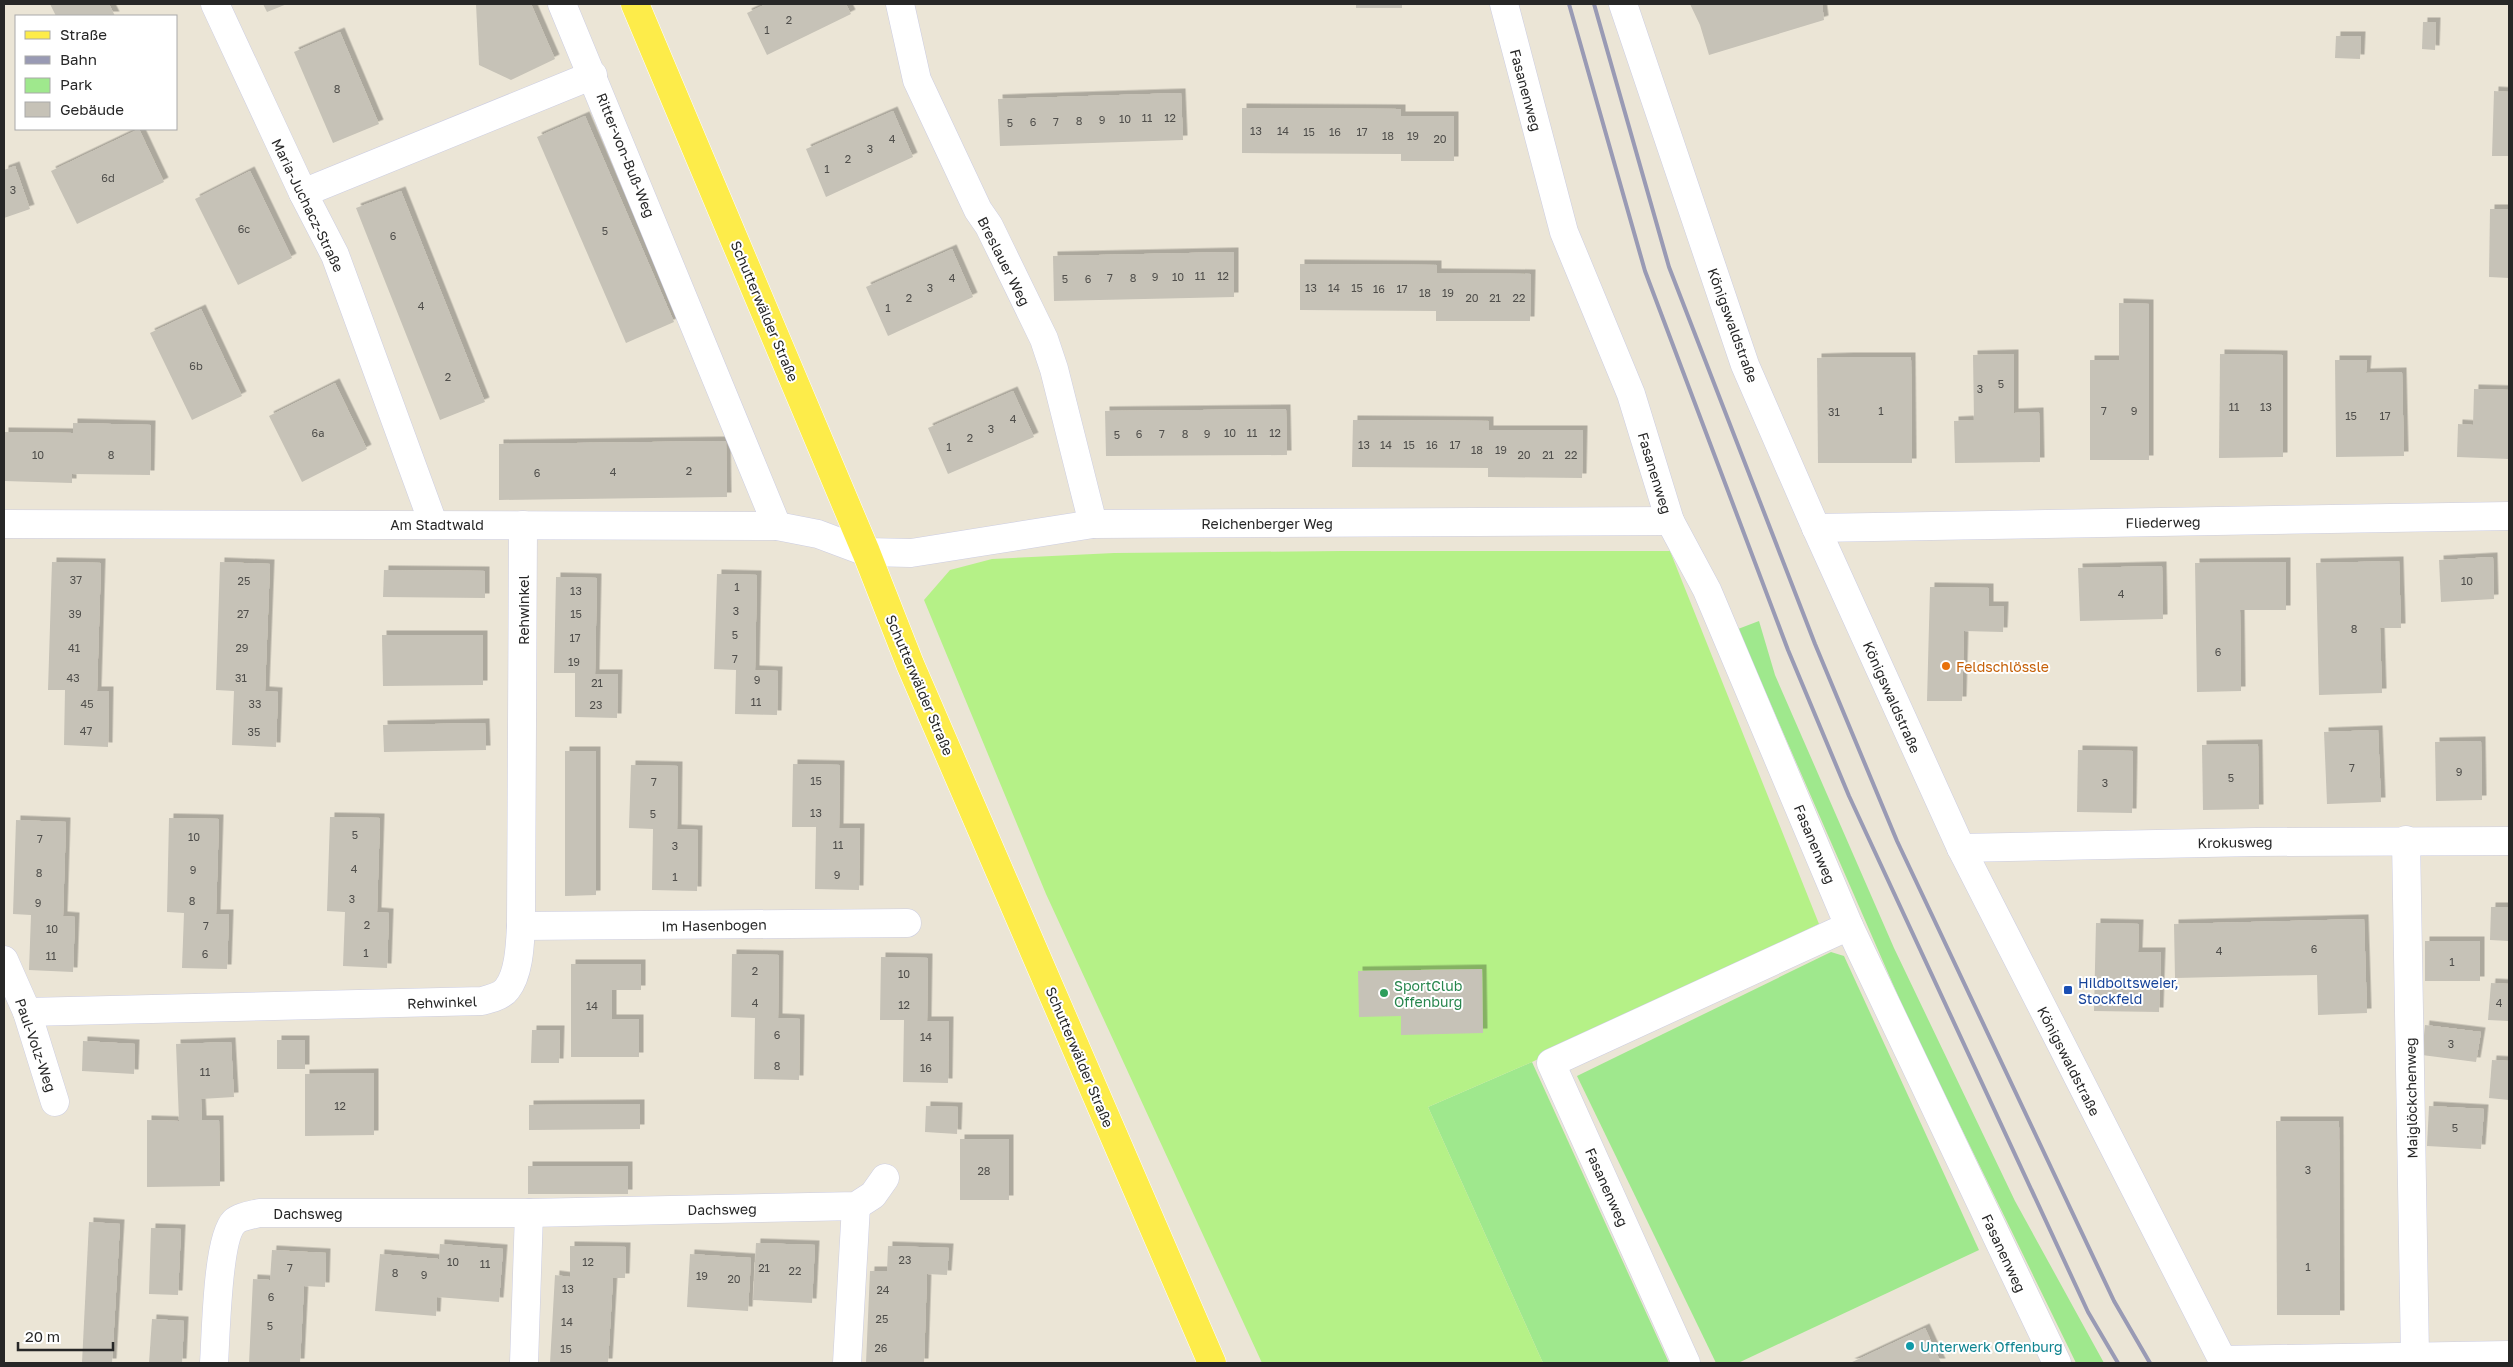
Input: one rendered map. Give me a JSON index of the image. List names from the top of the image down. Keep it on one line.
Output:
{"streets":{"main road":["Schutterwälder Straße"],"street":["Fasanenweg","Ritter-von-Buß-Weg","Maria-Juchacz-Straße","Breslauer Weg","Königswaldstraße","Fliederweg","Reichenberger Weg","Am Stadtwald","Rehwinkel","Krokusweg","Im Hasenbogen","Paul-Volz-Weg","Maiglöckchenweg","Dachsweg"]},"crossings":[["Fasanenweg","Reichenberger Weg"],["Ritter-von-Buß-Weg","Maria-Juchacz-Straße"],["Ritter-von-Buß-Weg","Am Stadtwald"],["Maria-Juchacz-Straße","Am Stadtwald"],["Breslauer Weg","Reichenberger Weg"],["Schutterwälder Straße","Reichenberger Weg"],["Schutterwälder Straße","Am Stadtwald"],["Königswaldstraße","Fliederweg"],["Königswaldstraße","Krokusweg"],["Reichenberger Weg","Am Stadtwald"],["Am Stadtwald","Rehwinkel"],["Rehwinkel","Im Hasenbogen"],["Rehwinkel","Paul-Volz-Weg"],["Krokusweg","Maiglöckchenweg"]],"places":{"other":["Feldschlössle","SportClub Offenburg","Unterwerk Offenburg"],"transit":["Hildboltsweier, Stockfeld"]},"house_numbers":["2","1","8","11","12","10","9","8","6","7","5","13","14","15","16","17","18","19","4","20","3","2","1","6d","3","6c","5","6","11","12","9","10","4","7","8","5","6","3","13","14","15","16","17","18","19","2","20","21","22","4","1","6b","2","5","3","11","13","1","7","9","31","15","17","4","3","6a","10","11","12","6","7","8","9","5","2","13","14","15","16","17","1","18","19","10","8","20","21","22","2","4","6","37","25","10","1","13","4","3","39","27","15","8","5","17","41","29","6","7","19","43","31","9","21","11","45","33","23","47","35","7","9","5","15","7","3","13","5","5","10","7","11","3","4","9","8","9","1","3","8","9","2","7","10","6","4","1","6","11","1","2","10","4","4","12","14","6","14","3","8","16","11","12","5","3","28","23","10","12","11","1","7","21","22","8","9","19","20","13","24","6","25","14","5","26","15"],"legend":["Straße","Bahn","Park","Gebäude"],"scale_bar":"20 m"}
